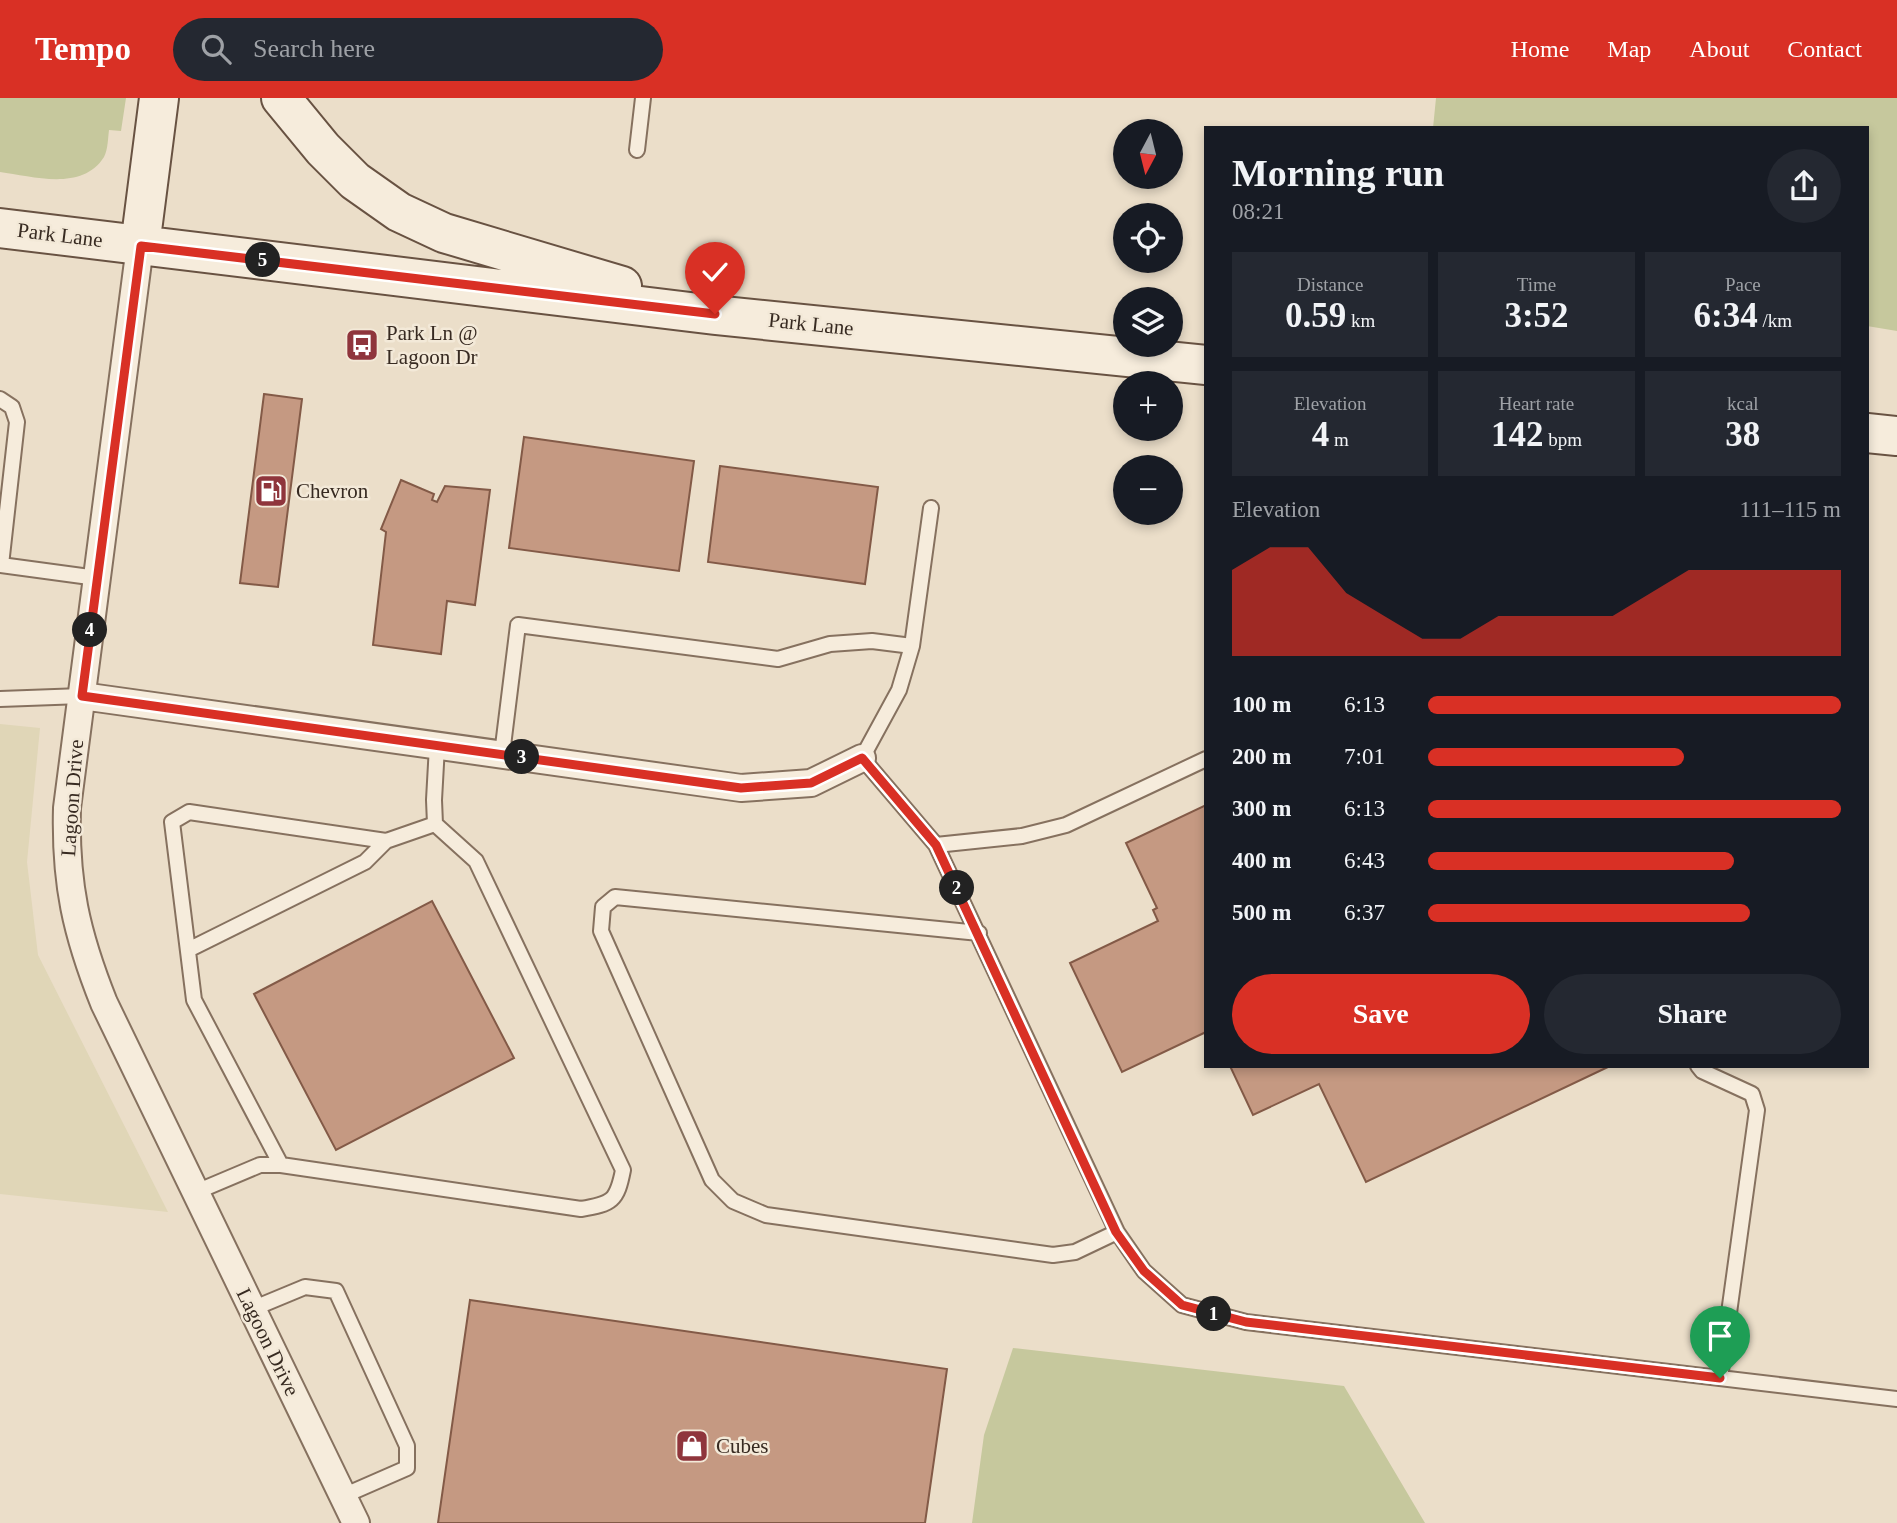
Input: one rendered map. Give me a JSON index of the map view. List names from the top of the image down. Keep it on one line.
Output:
{"streets":{"main road":["Park Lane","Lagoon Drive"]},"crossings":[["Park Lane","Lagoon Drive"]],"places":{"bus stop":["Park Ln @ Lagoon Dr"],"fuel station":["Chevron"],"shop":["Cubes"]},"north":"bottom","page":{"header":"Tempo","search":"Search here","nav":["Home","Map","About","Contact"],"map_buttons":["+","−"],"heading":["Morning run","08:21"],"pins":["5","4","3","2","1"],"stats":[["Distance","0.59 km"],["Time","3:52"],["Pace","6:34 /km"],["Elevation","4 m"],["Heart rate","142 bpm"],["kcal","38"]],"chart":["Elevation","111–115 m"],"list":[{"name":"100 m","note":"6:13"},{"name":"200 m","note":"7:01"},{"name":"300 m","note":"6:13"},{"name":"400 m","note":"6:43"},{"name":"500 m","note":"6:37"}],"buttons":["Save","Share"]}}
